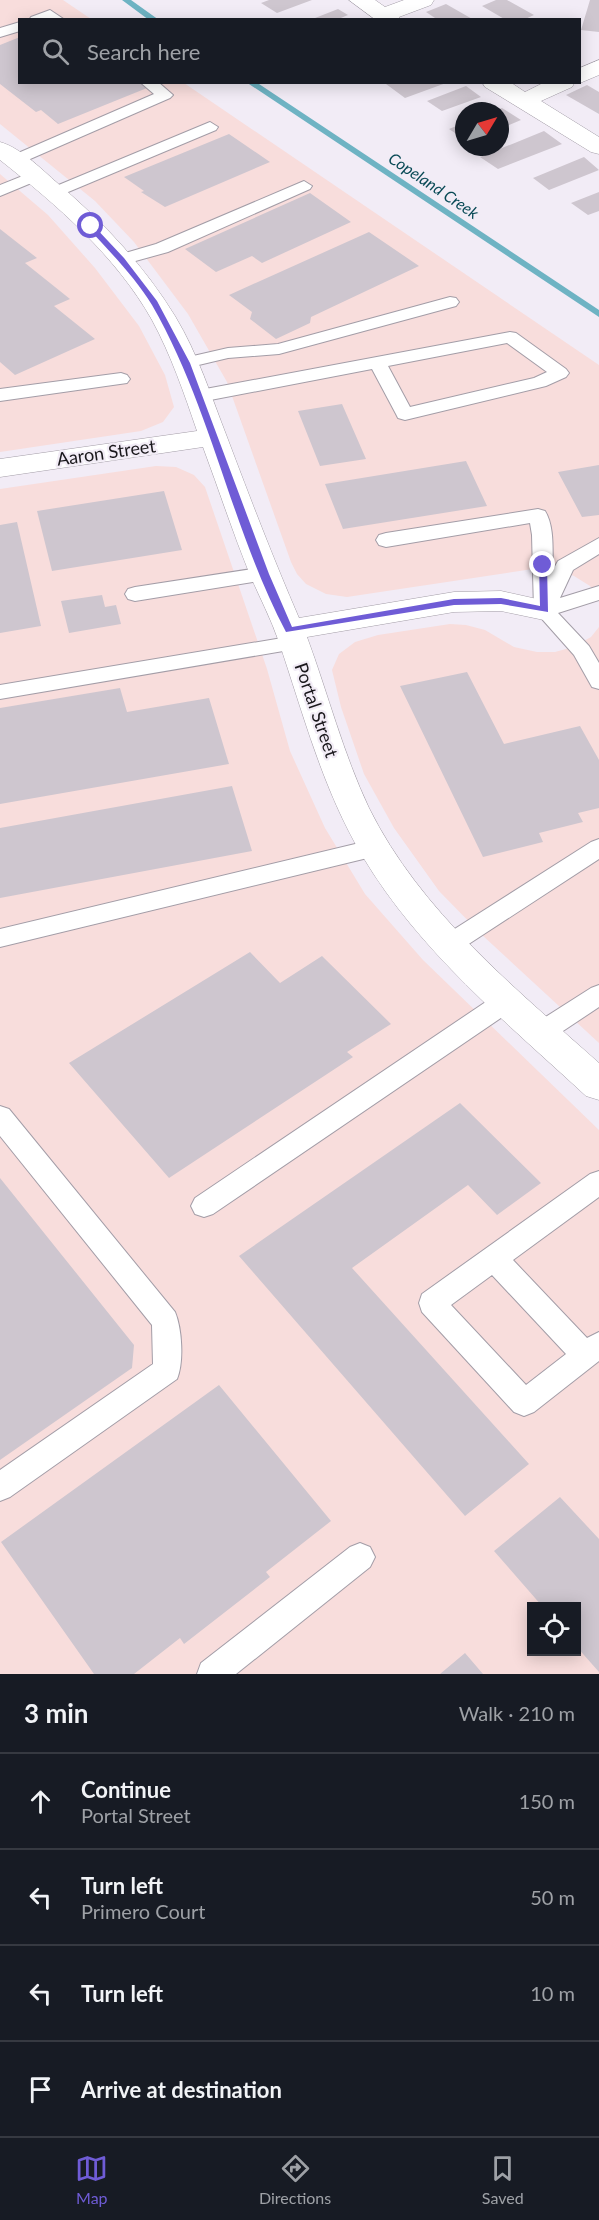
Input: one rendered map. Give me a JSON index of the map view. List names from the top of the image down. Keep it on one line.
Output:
{"streets":{"street":["Aaron Street","Portal Street"]},"crossings":[["Aaron Street","Portal Street"]],"water":["Copeland Creek"],"north":"top right","page":{"search":"Search here","heading":["3 min","Walk · 210 m"],"list":[["Continue","Portal Street","150 m"],["Turn left","Primero Court","50 m"],["Turn left","10 m"],"Arrive at destination"],"nav":["Map","Directions","Saved"]}}
